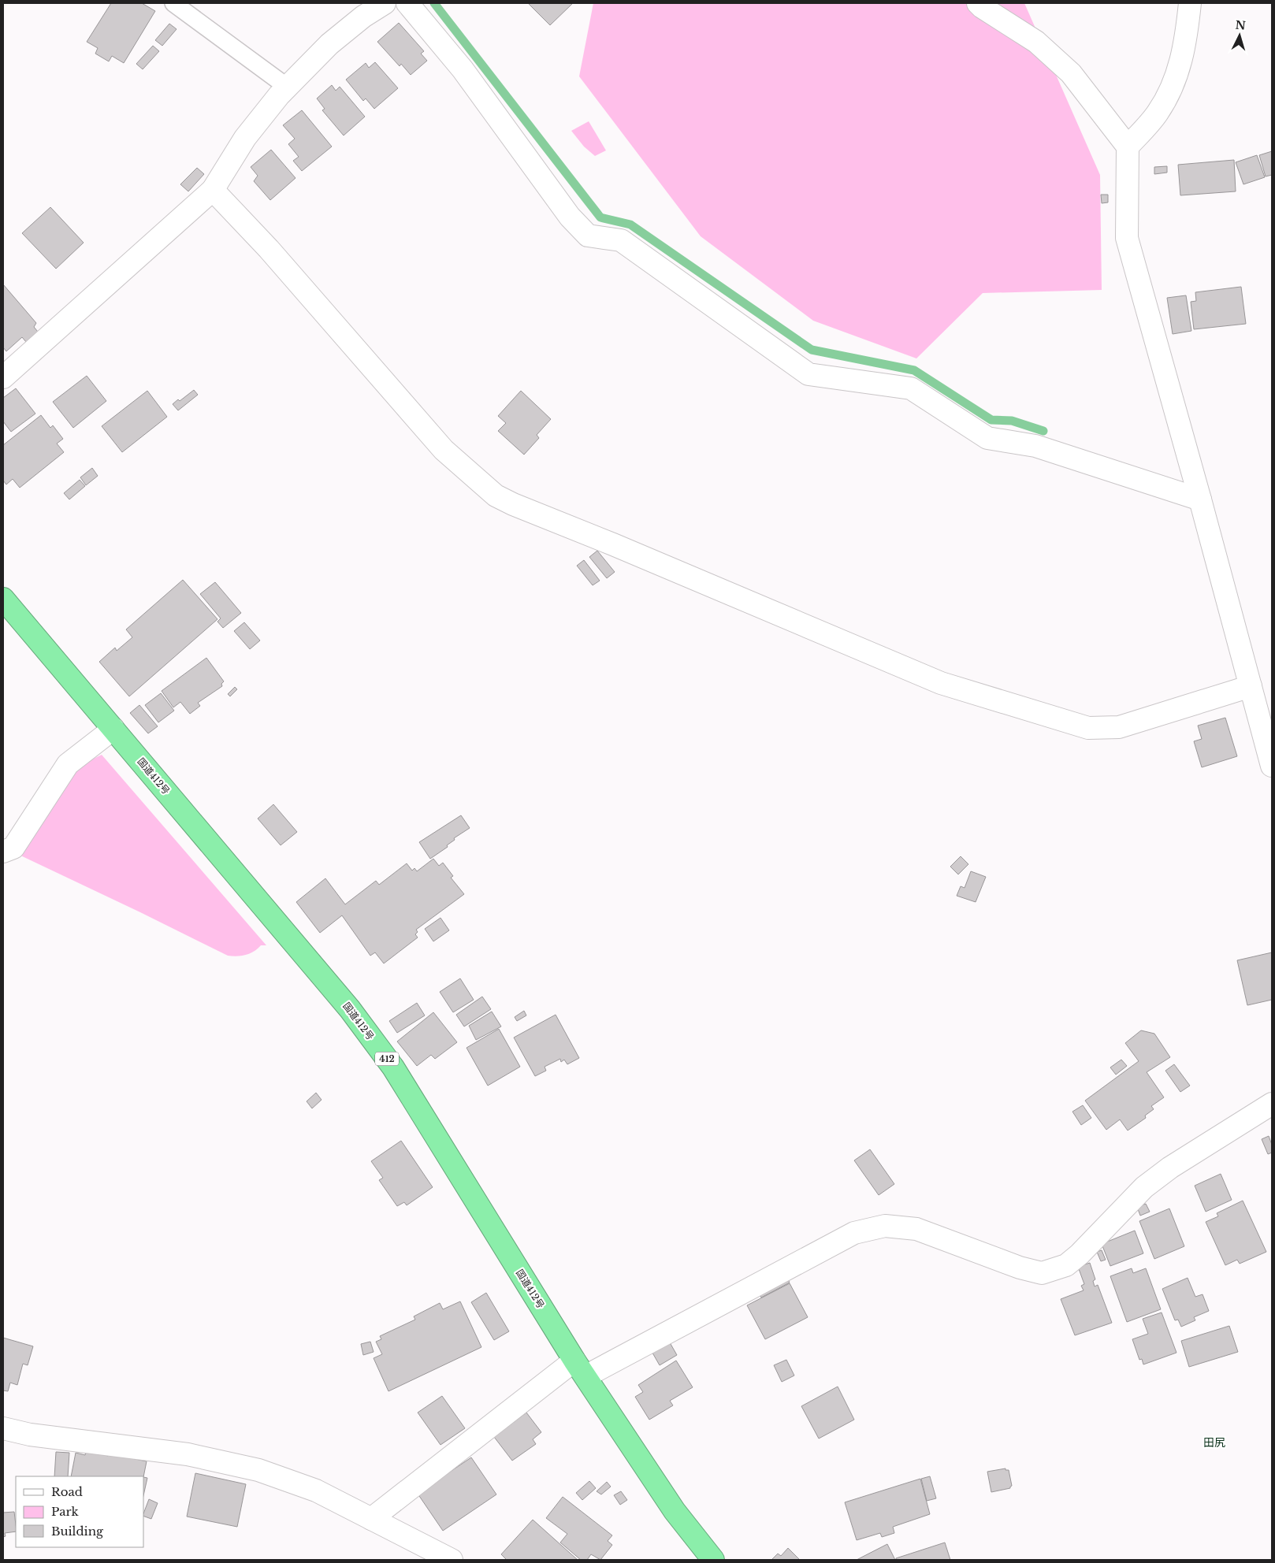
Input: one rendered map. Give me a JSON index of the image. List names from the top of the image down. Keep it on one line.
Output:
{"streets":{"highway":["国道412号","412"]},"districts":["田尻"],"legend":["Road","Park","Building"],"north":"top"}
